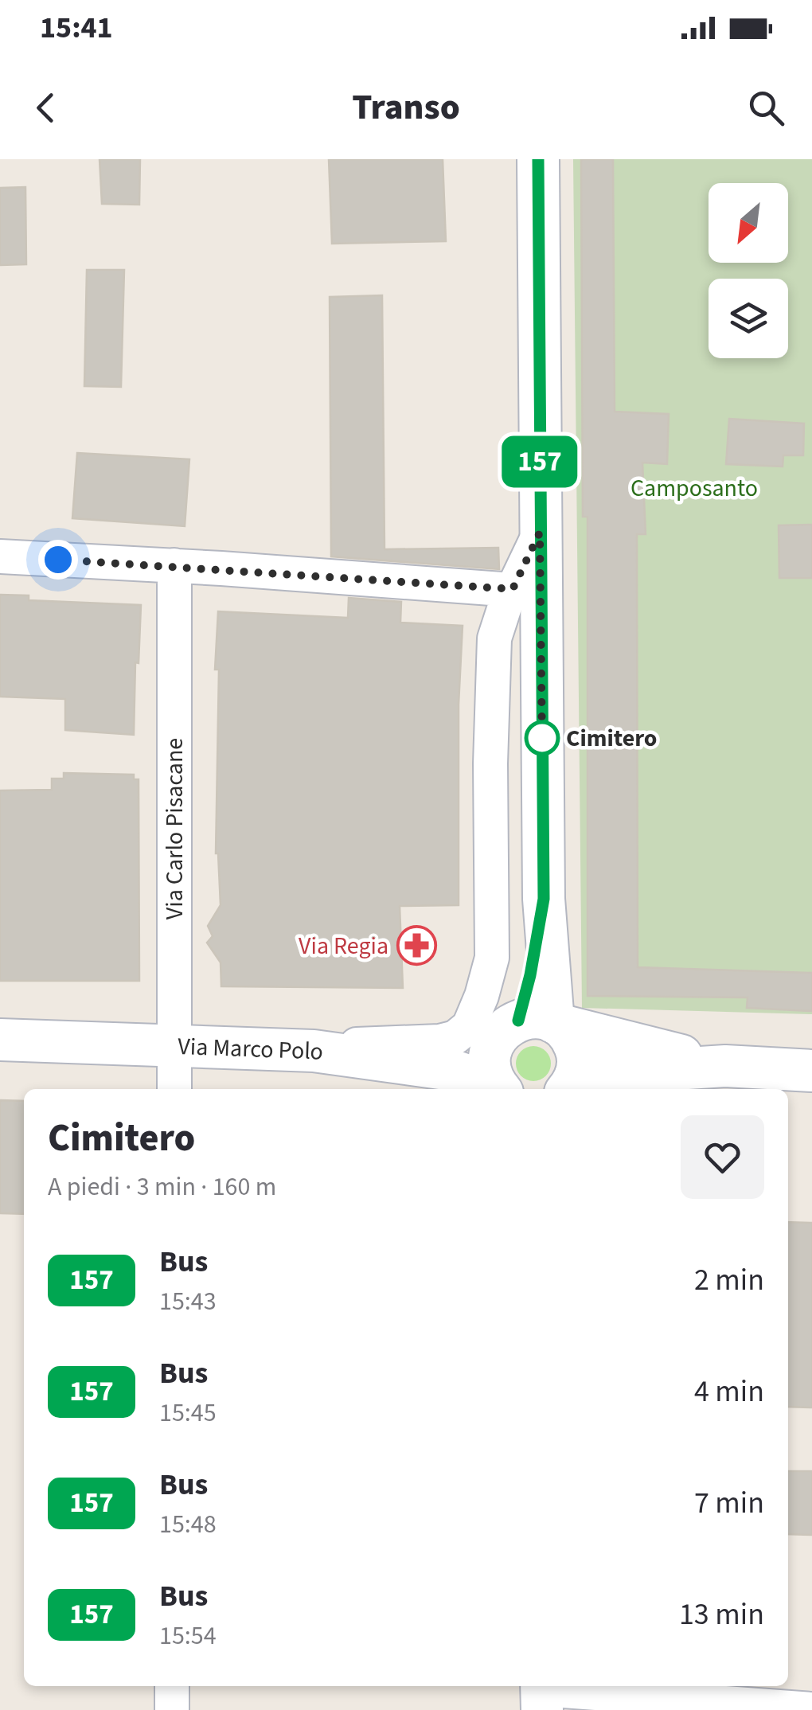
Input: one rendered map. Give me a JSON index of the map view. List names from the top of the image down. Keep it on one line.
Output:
{"streets":{"street":["Via Carlo Pisacane","Via Marco Polo"]},"crossings":[["Via Carlo Pisacane","Via Marco Polo"]],"parks":["Camposanto"],"places":{"other":["Cimitero"],"pharmacy":["Via Regia"]},"lines":["bus line 157"],"north":"bottom left","page":{"status":"15:41","header":"Transo","on_map":"157","heading":["Cimitero","A piedi · 3 min · 160 m"],"list":[{"mark":"157","name":"Bus","note":"15:43","value":"2 min"},{"mark":"157","name":"Bus","note":"15:45","value":"4 min"},{"mark":"157","name":"Bus","note":"15:48","value":"7 min"},{"mark":"157","name":"Bus","note":"15:54","value":"13 min"}]}}
